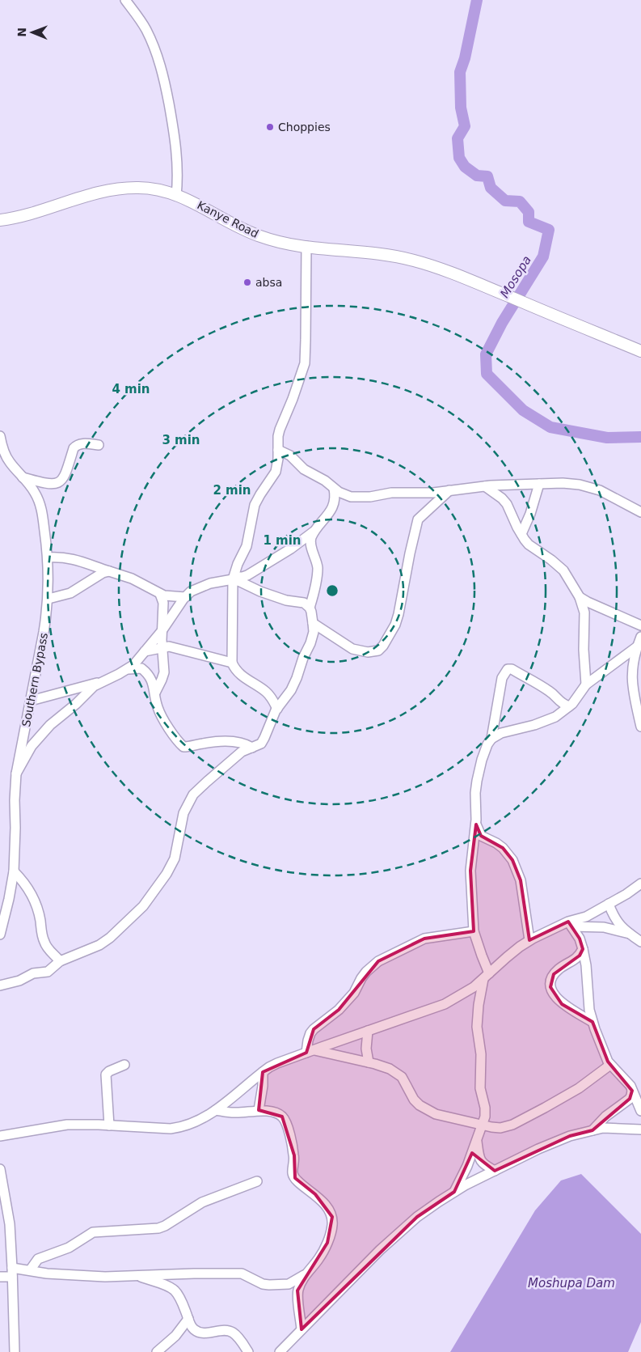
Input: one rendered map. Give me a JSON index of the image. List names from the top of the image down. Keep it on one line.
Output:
{"streets":{"main road":["Kanye Road"],"street":["Southern Bypass"]},"water":["Mosopa","Moshupa Dam"],"places":["Choppies","absa"],"north":"left","rings":["4 min","3 min","2 min","1 min"]}
